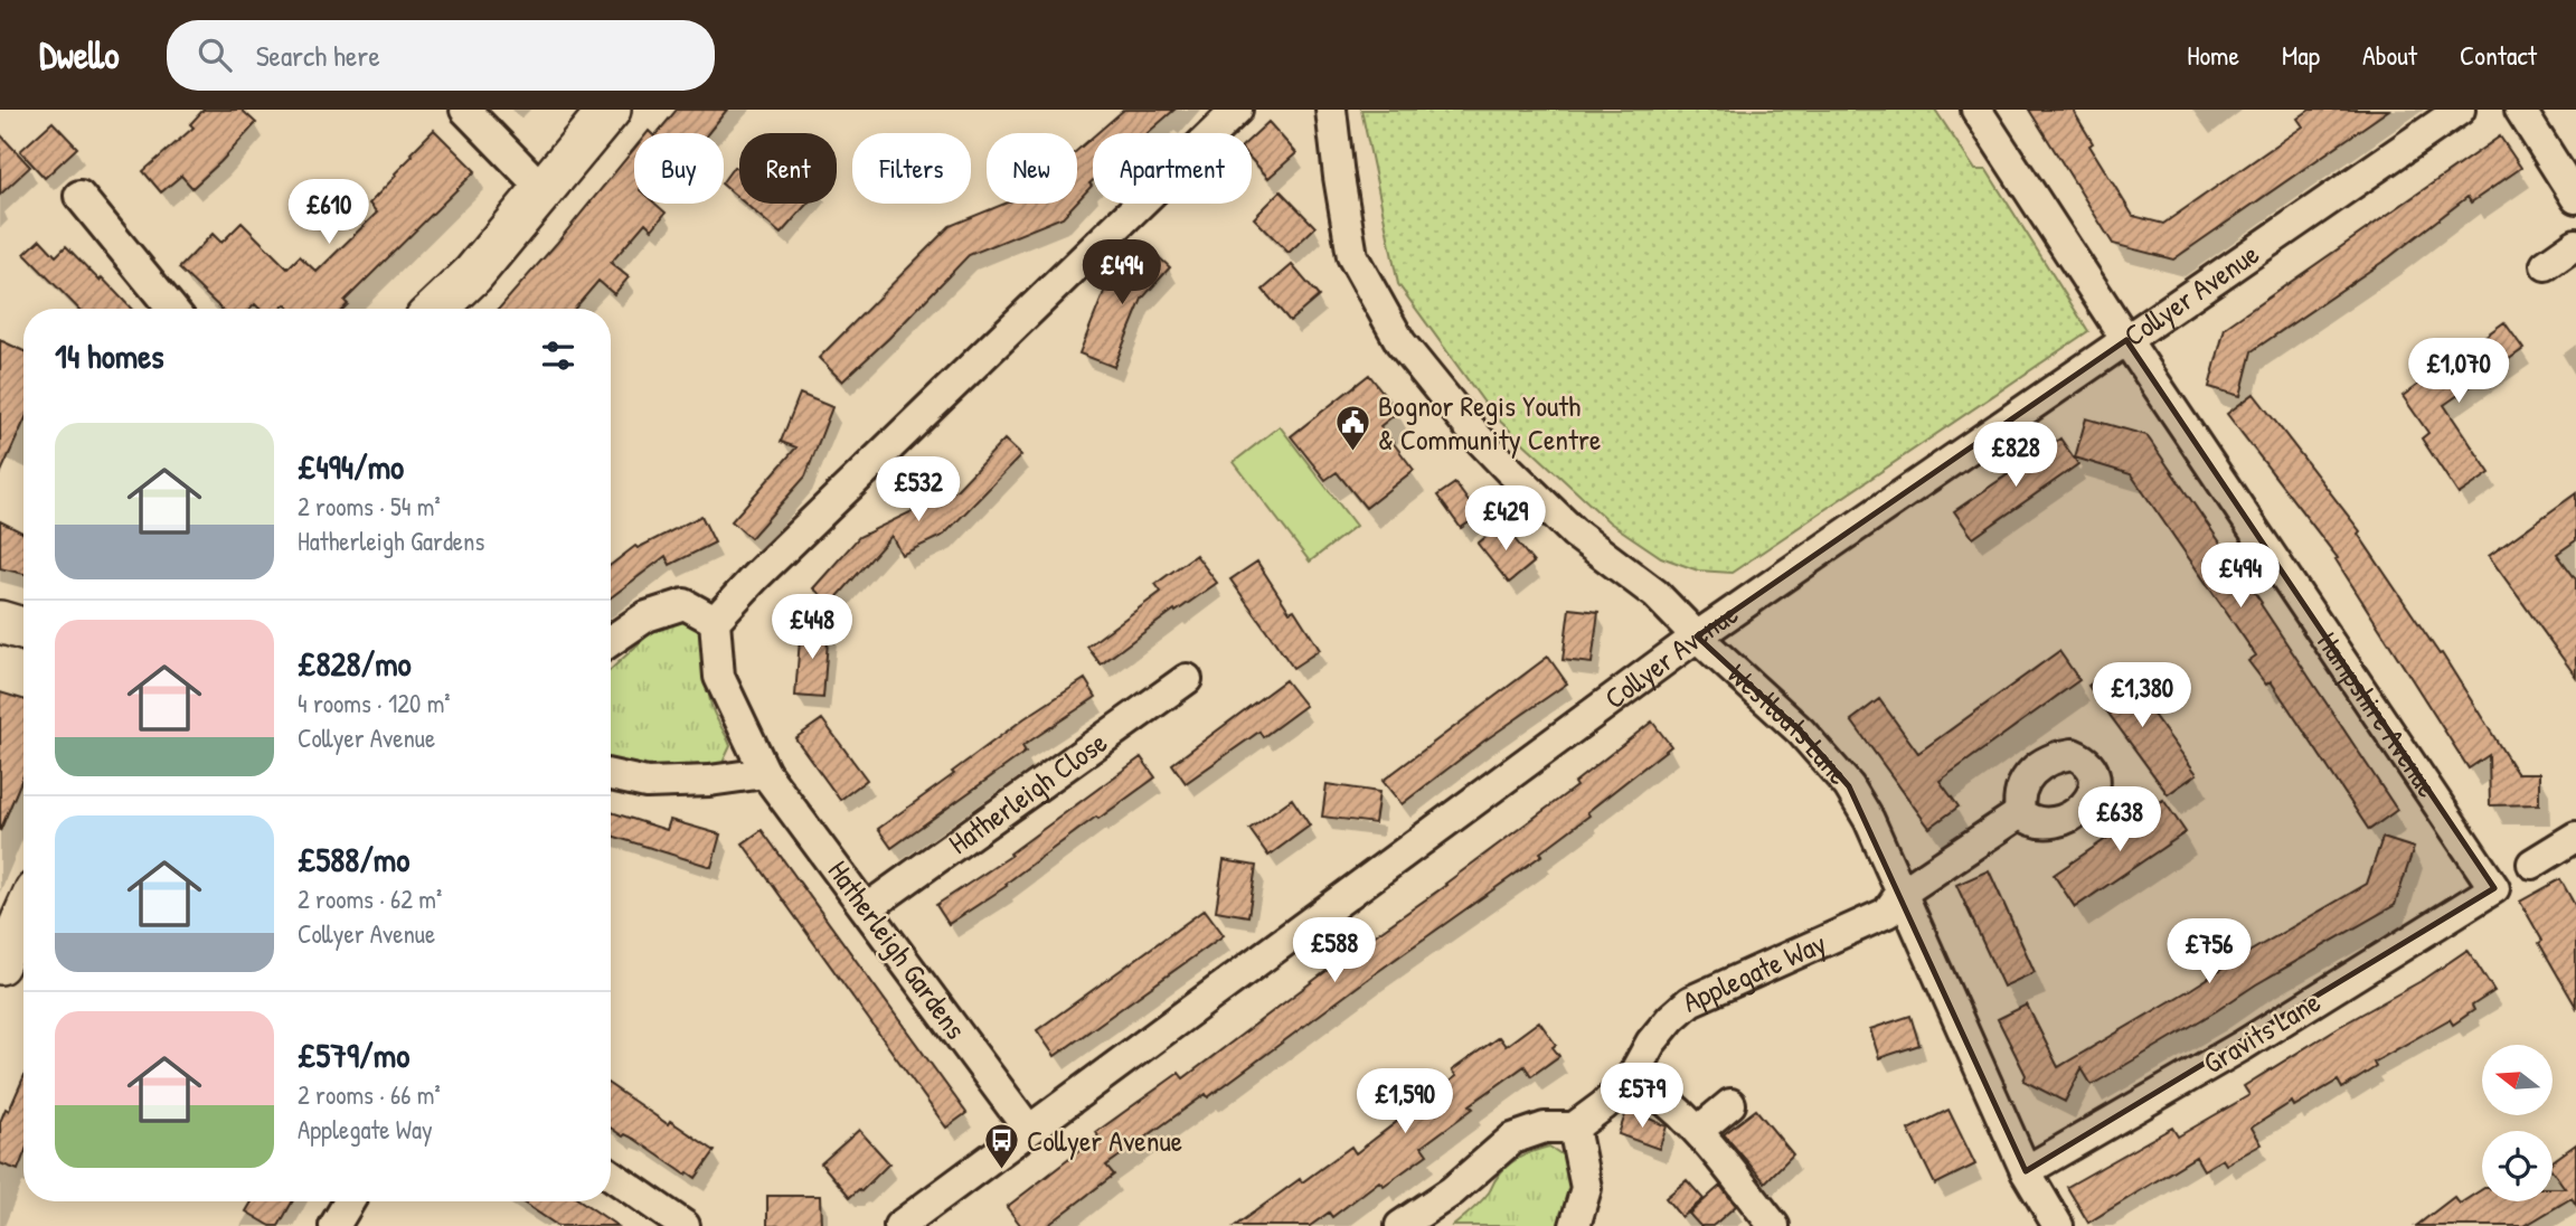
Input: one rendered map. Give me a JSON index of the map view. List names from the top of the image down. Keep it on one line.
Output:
{"streets":{"street":["Collyer Avenue","Hampshire Avenue","Westloats Lane","Hatherleigh Close","Hatherleigh Gardens","Applegate Way","Gravits Lane"]},"crossings":[["Collyer Avenue","Hampshire Avenue"],["Collyer Avenue","Westloats Lane"],["Collyer Avenue","Hatherleigh Gardens"],["Hampshire Avenue","Gravits Lane"],["Westloats Lane","Applegate Way"],["Westloats Lane","Gravits Lane"],["Hatherleigh Close","Hatherleigh Gardens"]],"places":{"public building":["Bognor Regis Youth & Community Centre"],"bus stop":["Collyer Avenue"]},"north":"left","page":{"header":"Dwello","search":"Search here","nav":["Home","Map","About","Contact"],"chip":["Buy","Rent","Filters","New","Apartment"],"price":["£610","£494","£1,070","£828","£532","£429","£494","£448","£1,380","£638","£588","£756","£579","£1,590"],"heading":"14 homes","list":[{"name":"£494/mo","note":"2 rooms · 54 m² · Hatherleigh Gardens"},{"name":"£828/mo","note":"4 rooms · 120 m² · Collyer Avenue"},{"name":"£588/mo","note":"2 rooms · 62 m² · Collyer Avenue"},{"name":"£579/mo","note":"2 rooms · 66 m² · Applegate Way"}]}}
